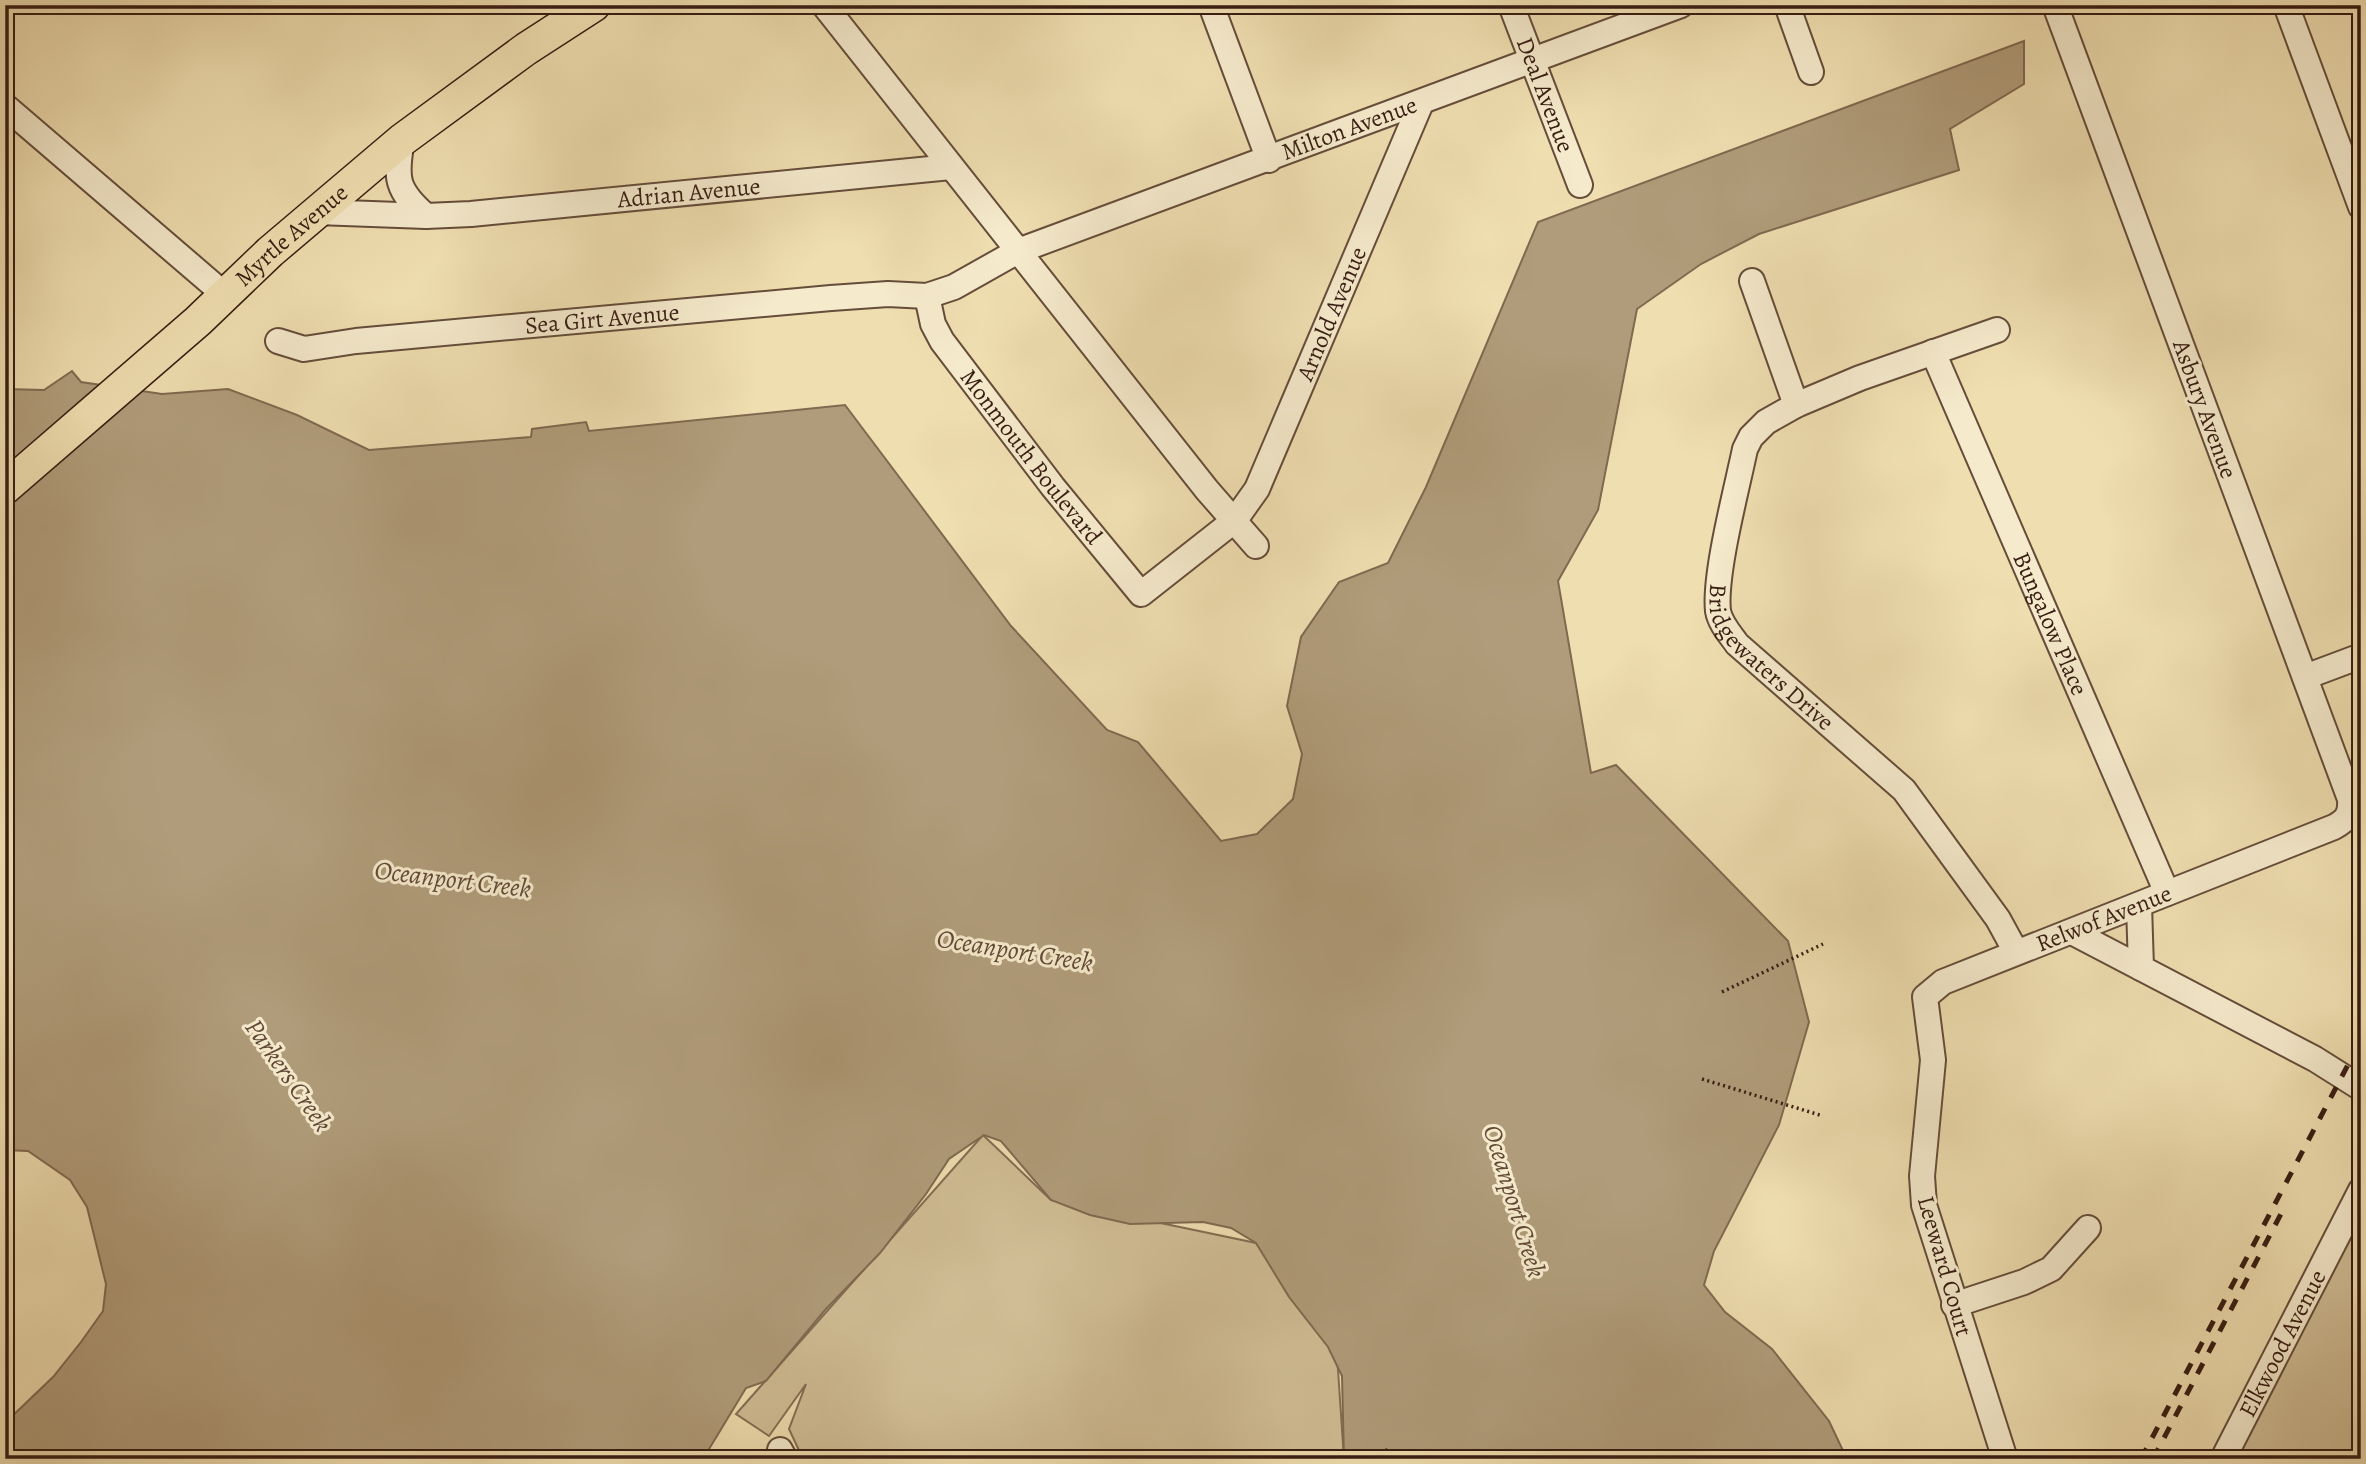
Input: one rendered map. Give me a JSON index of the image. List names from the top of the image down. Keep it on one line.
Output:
{"streets":{"main road":["Myrtle Avenue"],"street":["Deal Avenue","Milton Avenue","Adrian Avenue","Arnold Avenue","Sea Girt Avenue","Asbury Avenue","Monmouth Boulevard","Bungalow Place","Bridgewaters Drive","Relwof Avenue","Leeward Court","Elkwood Avenue"]},"crossings":[["Deal Avenue","Milton Avenue"],["Milton Avenue","Arnold Avenue"],["Adrian Avenue","Myrtle Avenue"],["Arnold Avenue","Monmouth Boulevard"],["Sea Girt Avenue","Monmouth Boulevard"],["Asbury Avenue","Relwof Avenue"],["Bungalow Place","Bridgewaters Drive"],["Bungalow Place","Relwof Avenue"],["Bridgewaters Drive","Relwof Avenue"],["Relwof Avenue","Leeward Court"]],"water":["Oceanport Creek","Parkers Creek"]}
